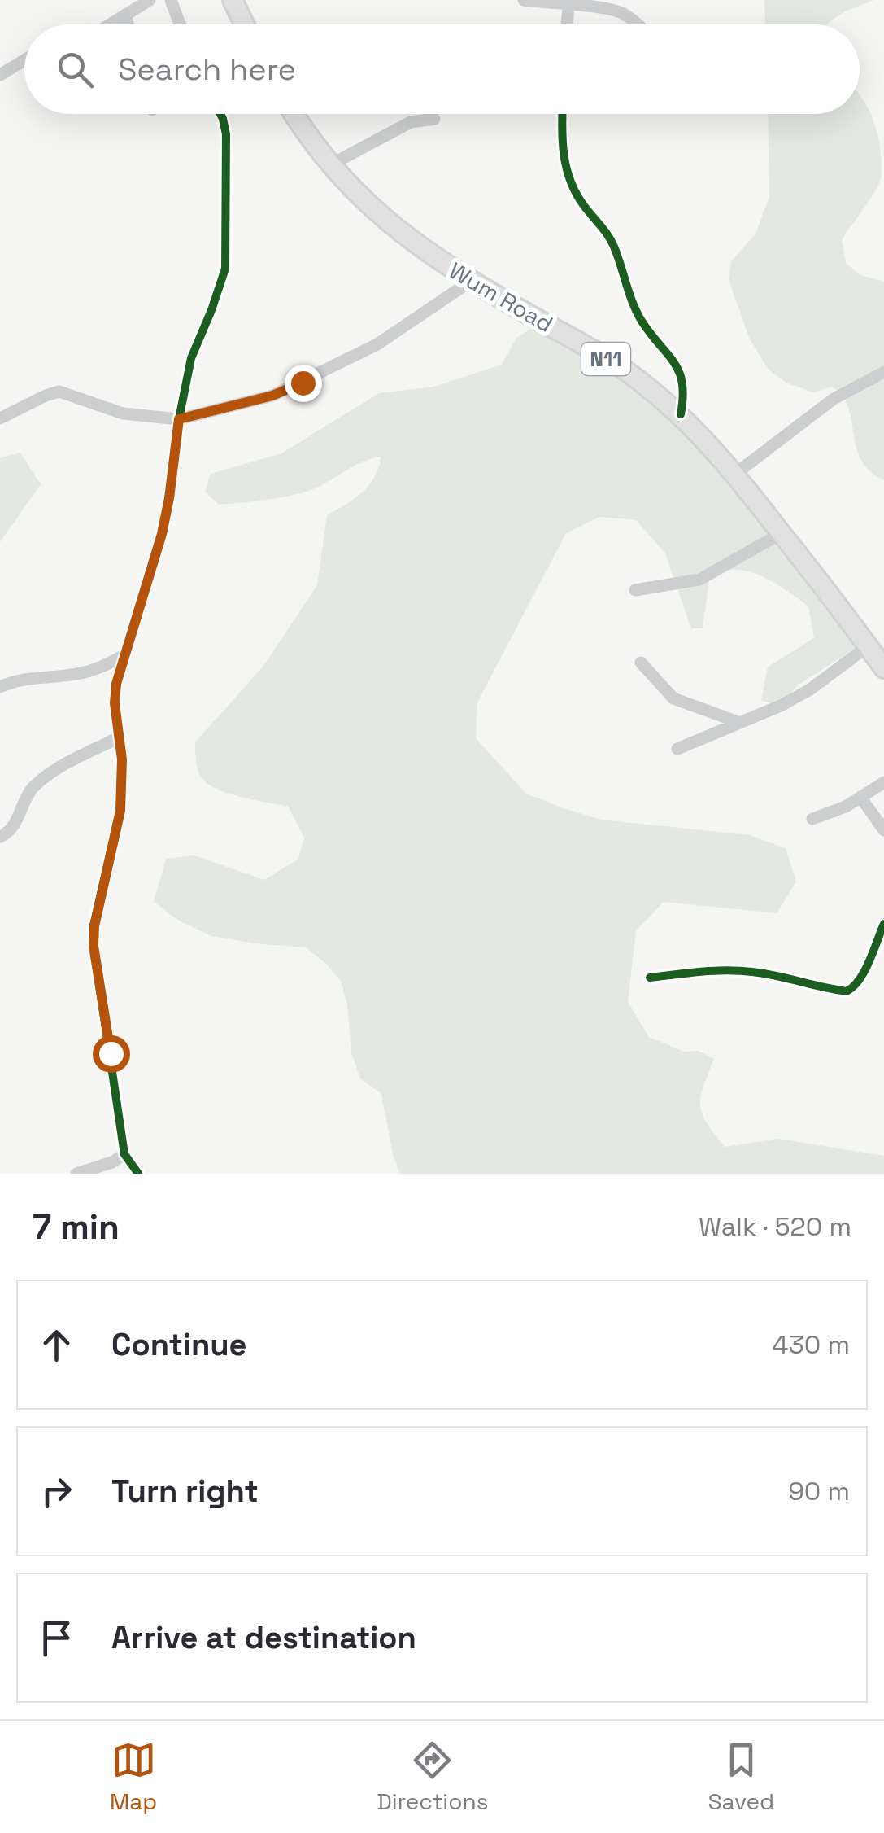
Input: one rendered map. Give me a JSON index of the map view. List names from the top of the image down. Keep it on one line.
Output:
{"streets":{"highway":["Wum Road","N11"]},"page":{"search":"Search here","heading":["7 min","Walk · 520 m"],"list":[["Continue","430 m"],["Turn right","90 m"],"Arrive at destination"],"nav":["Map","Directions","Saved"]}}
